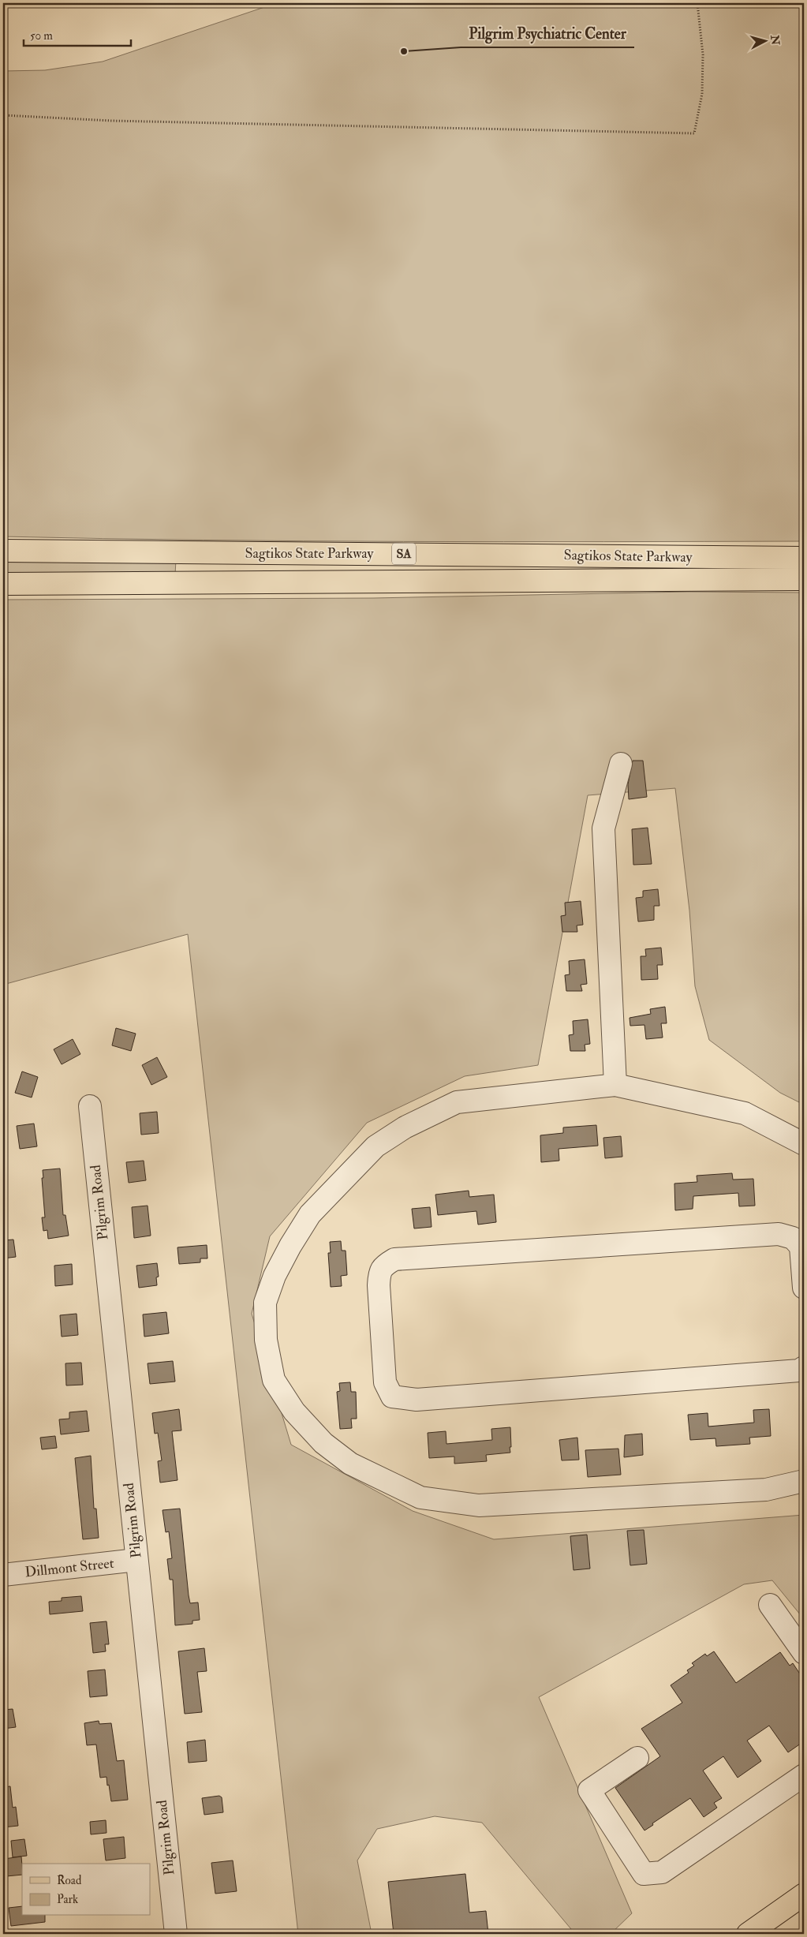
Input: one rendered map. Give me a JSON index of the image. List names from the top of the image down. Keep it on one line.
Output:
{"streets":{"main road":["Sagtikos State Parkway","SA"],"street":["Pilgrim Road","Dillmont Street"]},"crossings":[["Pilgrim Road","Dillmont Street"]],"places":["Pilgrim Psychiatric Center"],"legend":["Road","Park"],"scale_bar":"50 m","north":"right"}
